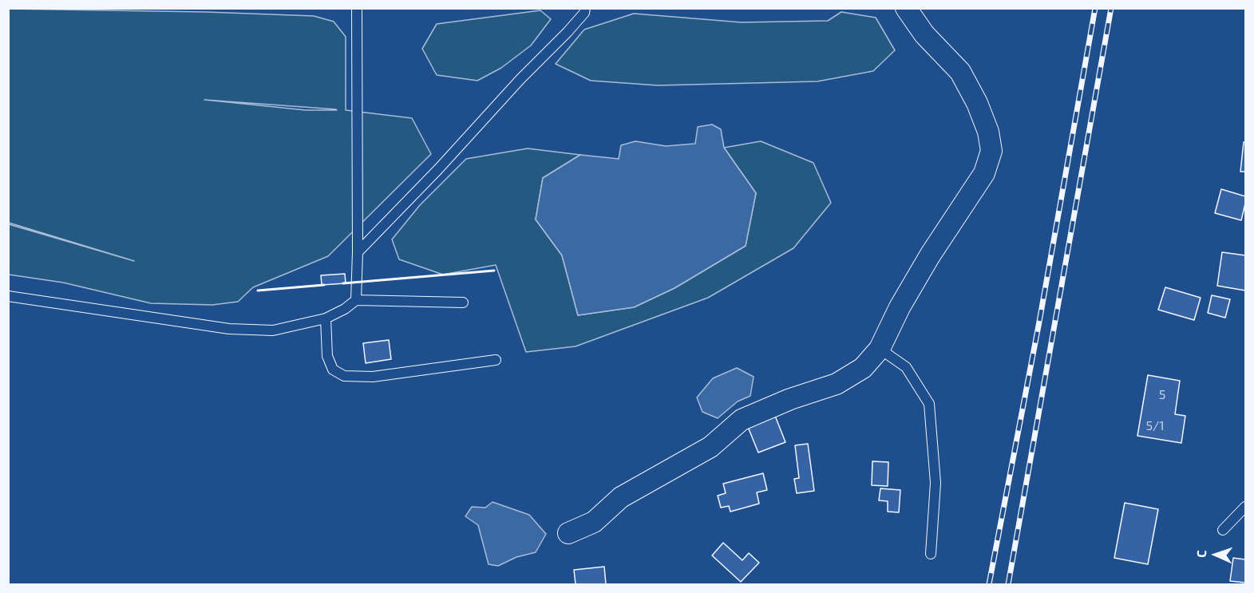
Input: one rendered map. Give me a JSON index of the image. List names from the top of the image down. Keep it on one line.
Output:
{"house_numbers":["5","5/1"],"north":"left"}
